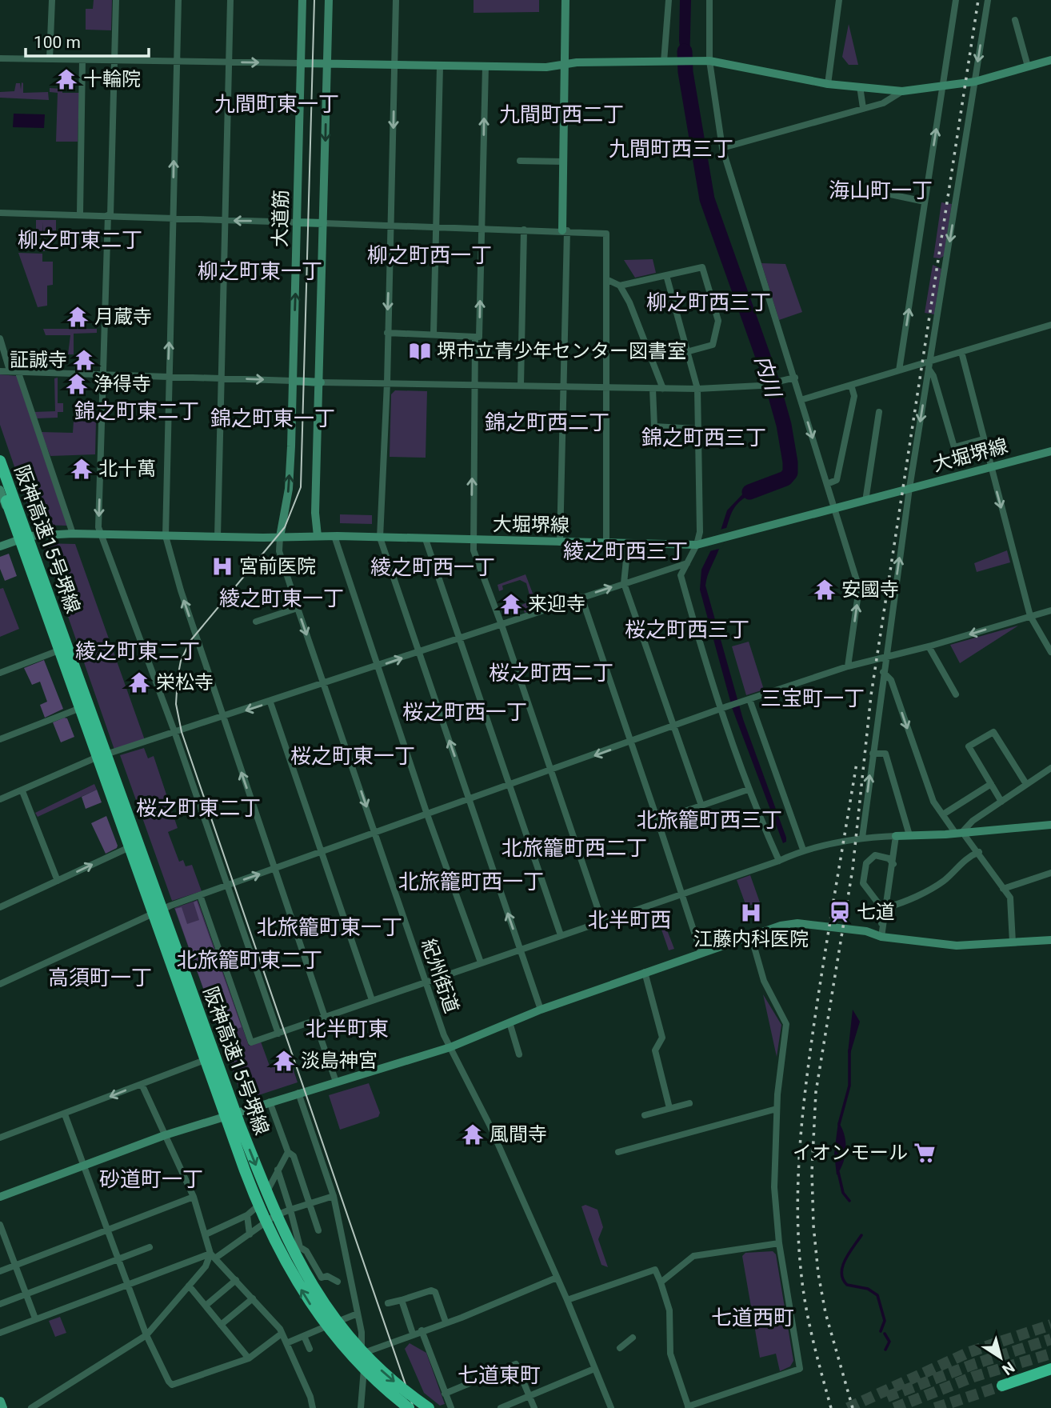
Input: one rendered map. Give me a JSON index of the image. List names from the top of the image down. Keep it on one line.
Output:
{"streets":{"highway":["阪神高速15号堺線"],"street":["大道筋","大堀堺線","紀州街道"]},"crossings":[["大道筋","大堀堺線"],["大道筋","紀州街道"],["大堀堺線","紀州街道"]],"districts":["九間町東一丁","九間町西二丁","九間町西三丁","海山町一丁","柳之町東二丁","柳之町西一丁","柳之町東一丁","柳之町西三丁","錦之町東二丁","錦之町東一丁","錦之町西二丁","錦之町西三丁","綾之町西三丁","綾之町西一丁","綾之町東一丁","桜之町西三丁","綾之町東二丁","桜之町西二丁","三宝町一丁","桜之町西一丁","桜之町東一丁","桜之町東二丁","北旅籠町西三丁","北旅籠町西二丁","北旅籠町西一丁","北半町西","北旅籠町東一丁","北旅籠町東二丁","高須町一丁","北半町東","砂道町一丁","七道西町","七道東町"],"water":["内川"],"places":{"temple":["十輪院","月蔵寺","証誠寺","浄得寺","北十萬","安國寺","来迎寺","栄松寺","淡島神宮","風間寺"],"library":["堺市立青少年センター図書室"],"hospital":["宮前医院","江藤内科医院"],"station":["七道"],"supermarket":["イオンモール"]},"scale_bar":"100 m","north":"bottom right"}
